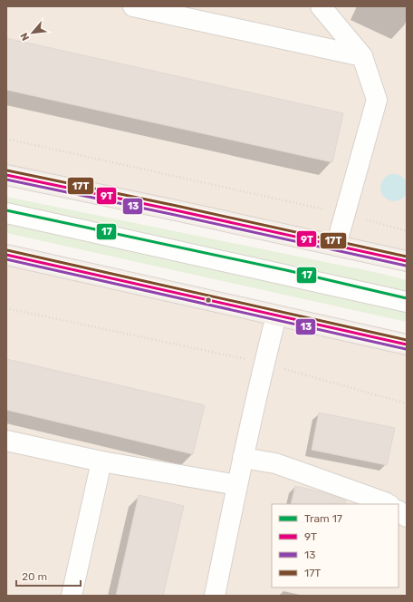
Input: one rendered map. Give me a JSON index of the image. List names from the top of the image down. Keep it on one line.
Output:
{"lines":["transit line 17T","transit line 9Т","transit line 13","tram line 17"],"legend":["Tram 17","9Т","13","17T"],"scale_bar":"20 m","north":"bottom left"}
